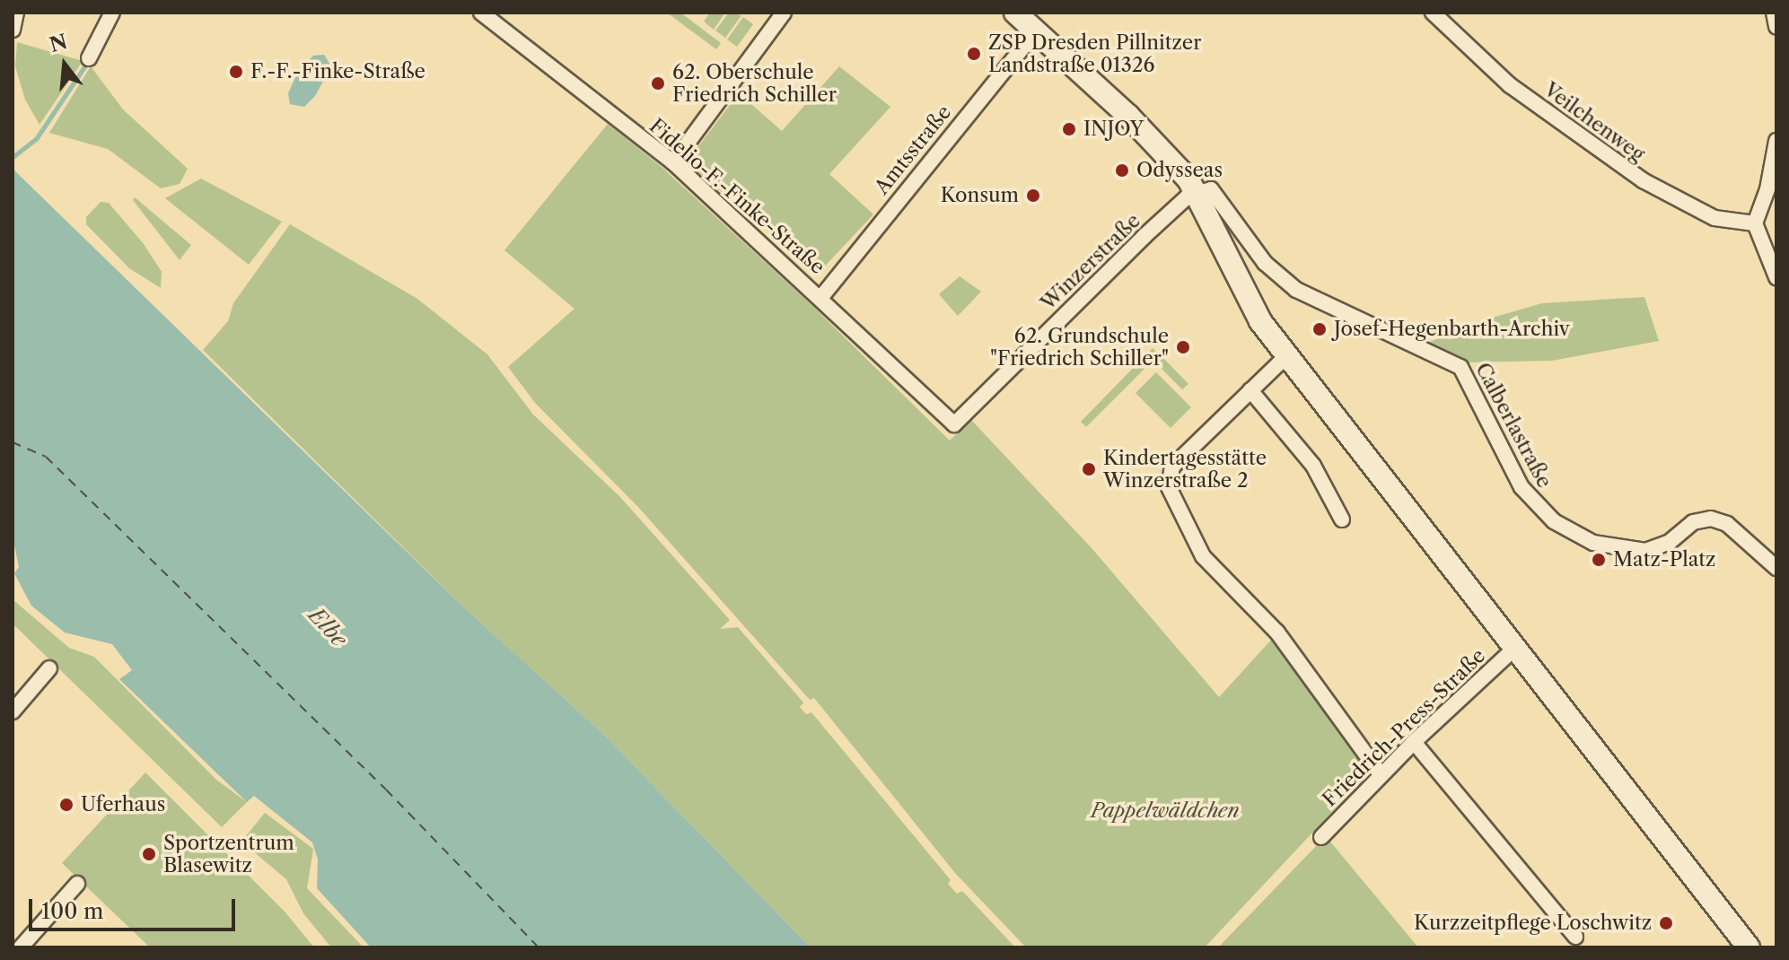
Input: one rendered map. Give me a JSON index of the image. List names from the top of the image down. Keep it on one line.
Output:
{"streets":{"street":["Veilchenweg","Amtsstraße","Fidelio-F.-Finke-Straße","Winzerstraße","Calberlastraße","Friedrich-Press-Straße"]},"crossings":[["Amtsstraße","Fidelio-F.-Finke-Straße"],["Fidelio-F.-Finke-Straße","Winzerstraße"],["Winzerstraße","Calberlastraße"]],"water":["Elbe"],"parks":["Pappelwäldchen"],"places":["ZSP Dresden Pillnitzer Landstraße 01326","F.-F.-Finke-Straße","62. Oberschule Friedrich Schiller","INJOY","Odysseas","Konsum","Josef-Hegenbarth-Archiv","62. Grundschule \"Friedrich Schiller\"","Kindertagesstätte Winzerstraße 2","Matz-Platz","Uferhaus","Sportzentrum Blasewitz","Kurzzeitpflege Loschwitz"],"scale_bar":"100 m","north":"top"}
